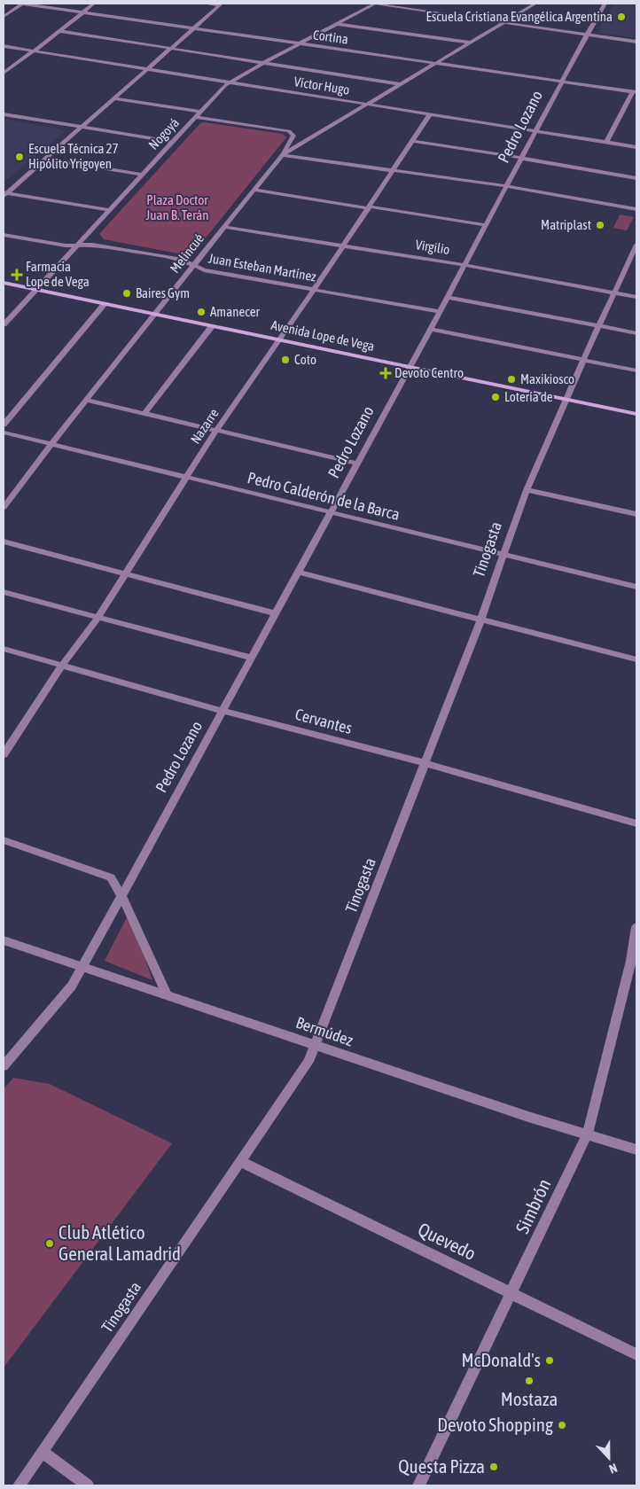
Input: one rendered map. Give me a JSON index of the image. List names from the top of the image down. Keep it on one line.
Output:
{"streets":{"main road":["Avenida Lope de Vega"],"street":["Cortina","Víctor Hugo","Pedro Lozano","Nogoyá","Virgilio","Melincué","Juan Esteban Martínez","Nazarre","Pedro Calderón de la Barca","Tinogasta","Cervantes","Bermúdez","Simbrón","Quevedo"]},"crossings":[["Cortina","Pedro Lozano"],["Cortina","Nogoyá"],["Víctor Hugo","Pedro Lozano"],["Víctor Hugo","Nogoyá"],["Víctor Hugo","Melincué"],["Víctor Hugo","Nazarre"],["Pedro Lozano","Virgilio"],["Pedro Lozano","Juan Esteban Martínez"],["Pedro Lozano","Avenida Lope de Vega"],["Pedro Lozano","Pedro Calderón de la Barca"],["Pedro Lozano","Cervantes"],["Pedro Lozano","Bermúdez"],["Nogoyá","Juan Esteban Martínez"],["Nogoyá","Avenida Lope de Vega"],["Virgilio","Melincué"],["Virgilio","Nazarre"],["Virgilio","Tinogasta"],["Melincué","Juan Esteban Martínez"],["Melincué","Avenida Lope de Vega"],["Melincué","Pedro Calderón de la Barca"],["Juan Esteban Martínez","Nazarre"],["Avenida Lope de Vega","Nazarre"],["Avenida Lope de Vega","Tinogasta"],["Nazarre","Pedro Calderón de la Barca"],["Nazarre","Cervantes"],["Pedro Calderón de la Barca","Tinogasta"],["Tinogasta","Cervantes"],["Tinogasta","Bermúdez"],["Tinogasta","Quevedo"],["Bermúdez","Simbrón"],["Simbrón","Quevedo"]],"parks":["Plaza Doctor Juan B. Terán"],"places":{"other":["Escuela Cristiana Evangélica Argentina","Escuela Técnica 27 Hipólito Yrigoyen","Matriplast","Baires Gym","Amanecer","Coto","Maxikiosco","Lotería de","Club Atlético General Lamadrid","McDonald's","Mostaza","Devoto Shopping","Questa Pizza"],"health":["Farmacia Lope de Vega","Devoto Centro"]},"north":"bottom"}
